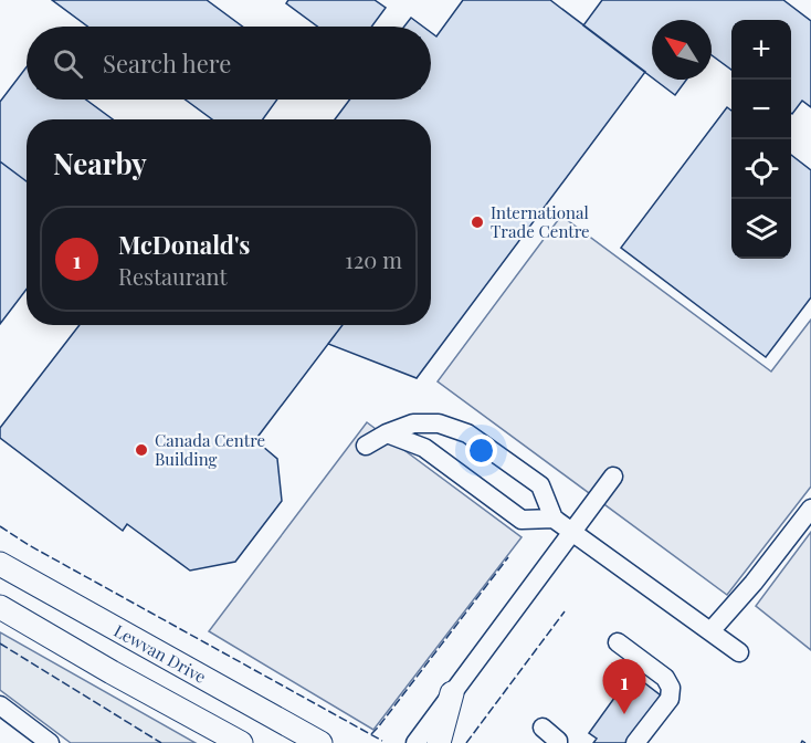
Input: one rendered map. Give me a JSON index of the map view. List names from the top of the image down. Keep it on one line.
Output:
{"streets":{"main road":["Lewvan Drive"]},"places":["International Trade Centre","Canada Centre Building"],"north":"top left","page":{"map_buttons":["+","−"],"search":"Search here","heading":"Nearby","list":[{"mark":"1","name":"McDonald's","note":"Restaurant","value":"120 m"}],"pins":"1"}}
